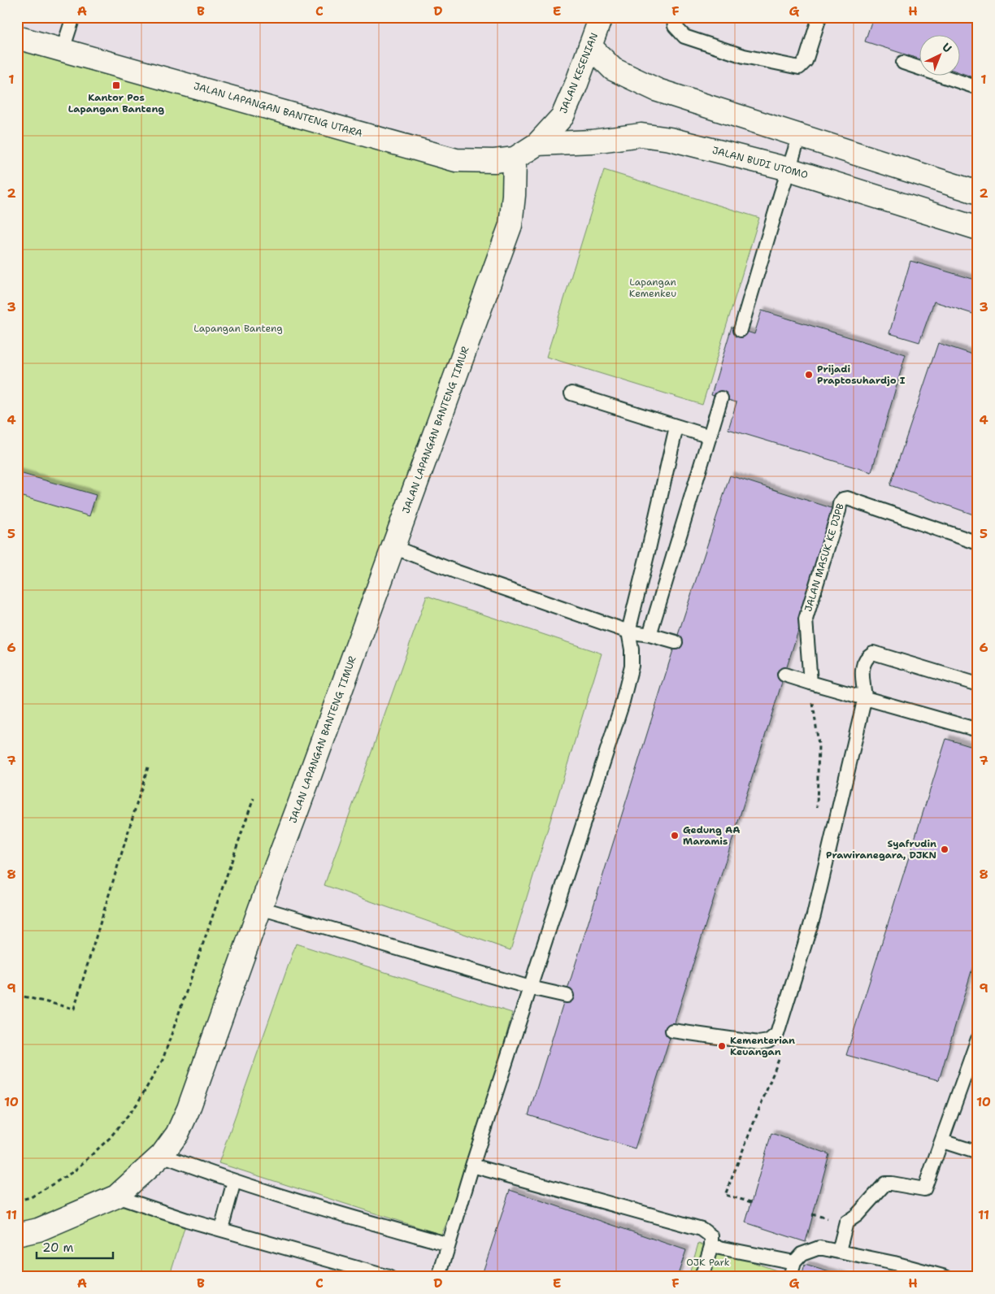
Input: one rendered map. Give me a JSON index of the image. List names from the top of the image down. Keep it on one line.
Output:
{"streets":{"street":["JALAN KESENIAN","JALAN LAPANGAN BANTENG UTARA","JALAN BUDI UTOMO","JALAN LAPANGAN BANTENG TIMUR"],"lane":["JALAN MASUK KE DJPB"]},"crossings":[["JALAN KESENIAN","JALAN LAPANGAN BANTENG UTARA"],["JALAN KESENIAN","JALAN BUDI UTOMO"],["JALAN LAPANGAN BANTENG UTARA","JALAN BUDI UTOMO"],["JALAN LAPANGAN BANTENG UTARA","JALAN LAPANGAN BANTENG TIMUR"]],"parks":["Lapangan Kemenkeu","Lapangan Banteng","OJK Park"],"places":{"transit":["Kantor Pos Lapangan Banteng"],"other":["Prijadi Praptosuhardjo I","Gedung AA Maramis","Syafrudin Prawiranegara, DJKN","Kementerian Keuangan"]},"scale_bar":"20 m","north":"top right","grid":{"columns":["A","B","C","D","E","F","G","H"],"rows":["1","2","3","4","5","6","7","8","9","10","11"]}}
